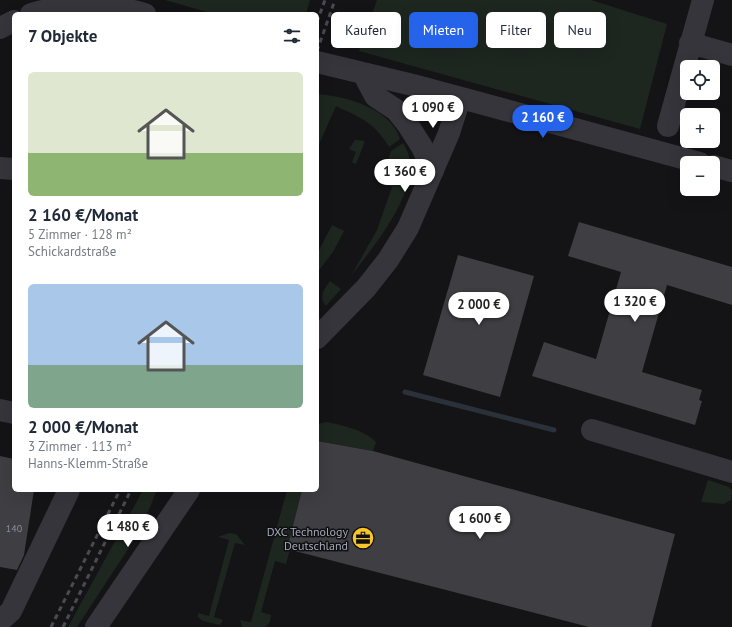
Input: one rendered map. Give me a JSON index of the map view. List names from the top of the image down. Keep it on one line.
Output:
{"places":{"office":["DXC Technology Deutschland"]},"house_numbers":["140"],"page":{"chip":["Kaufen","Mieten","Filter","Neu"],"heading":"7 Objekte","map_buttons":["+","−"],"list":[{"name":"2 160 €/Monat","note":"5 Zimmer · 128 m² · Schickardstraße"},{"name":"2 000 €/Monat","note":"3 Zimmer · 113 m² · Hanns-Klemm-Straße"}],"price":["1 090 €","2 160 €","1 360 €","1 320 €","2 000 €","1 600 €","1 480 €"]}}
